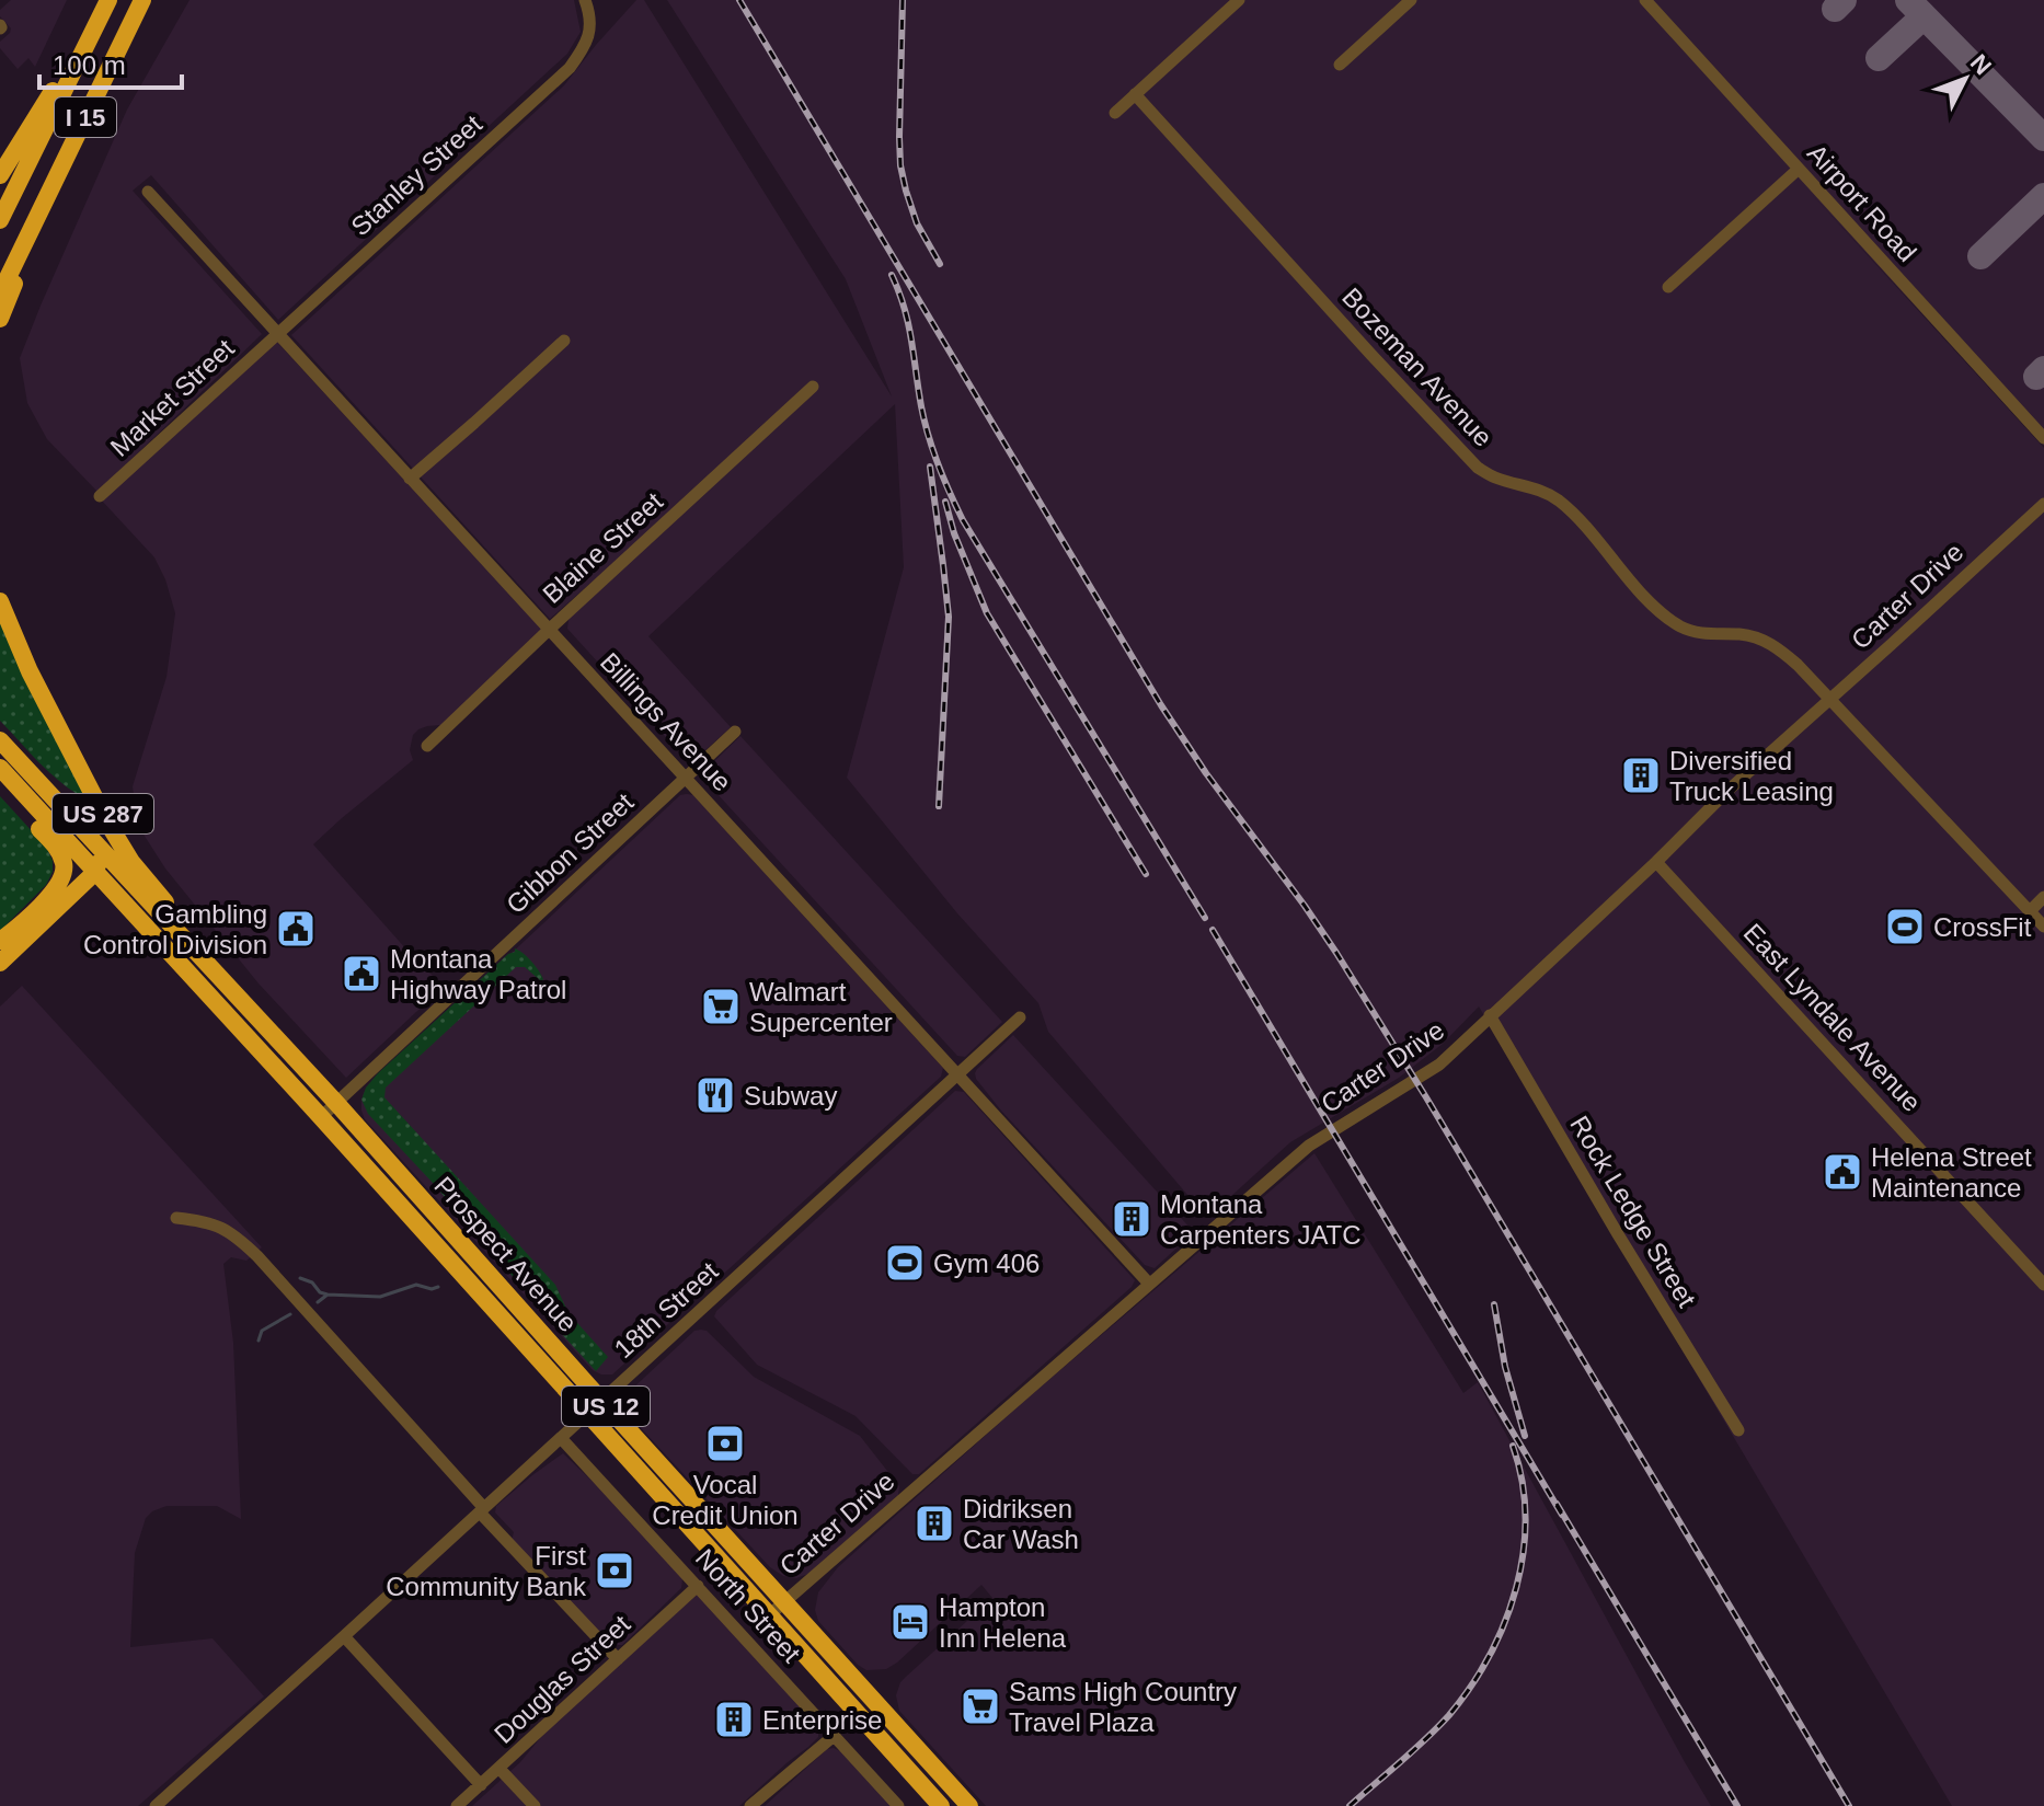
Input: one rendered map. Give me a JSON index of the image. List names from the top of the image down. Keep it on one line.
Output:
{"streets":{"highway":["I 15","US 287","Prospect Avenue","US 12"],"street":["Stanley Street","Airport Road","Bozeman Avenue","Market Street","Blaine Street","Carter Drive","Billings Avenue","Gibbon Street","East Lyndale Avenue","Rock Ledge Street","18th Street","North Street","Douglas Street"]},"crossings":[["Stanley Street","Market Street"],["Stanley Street","Billings Avenue"],["Bozeman Avenue","Carter Drive"],["Market Street","Billings Avenue"],["Blaine Street","Billings Avenue"],["Carter Drive","Billings Avenue"],["Carter Drive","East Lyndale Avenue"],["Carter Drive","Rock Ledge Street"],["Carter Drive","Prospect Avenue"],["Billings Avenue","Gibbon Street"],["Billings Avenue","18th Street"],["US 287","Prospect Avenue"],["Gibbon Street","Prospect Avenue"],["Prospect Avenue","18th Street"],["18th Street","North Street"],["North Street","Douglas Street"]],"places":{"building":["Diversified Truck Leasing","Montana Carpenters JATC","Didriksen Car Wash","Enterprise"],"sports":["CrossFit","Gym 406"],"public building":["Gambling Control Division","Montana Highway Patrol","Helena Street Maintenance"],"supermarket":["Walmart Supercenter","Sams High Country Travel Plaza"],"restaurant":["Subway"],"bank":["Vocal Credit Union","First Community Bank"],"hotel":["Hampton Inn Helena"]},"scale_bar":"100 m","north":"top right"}
